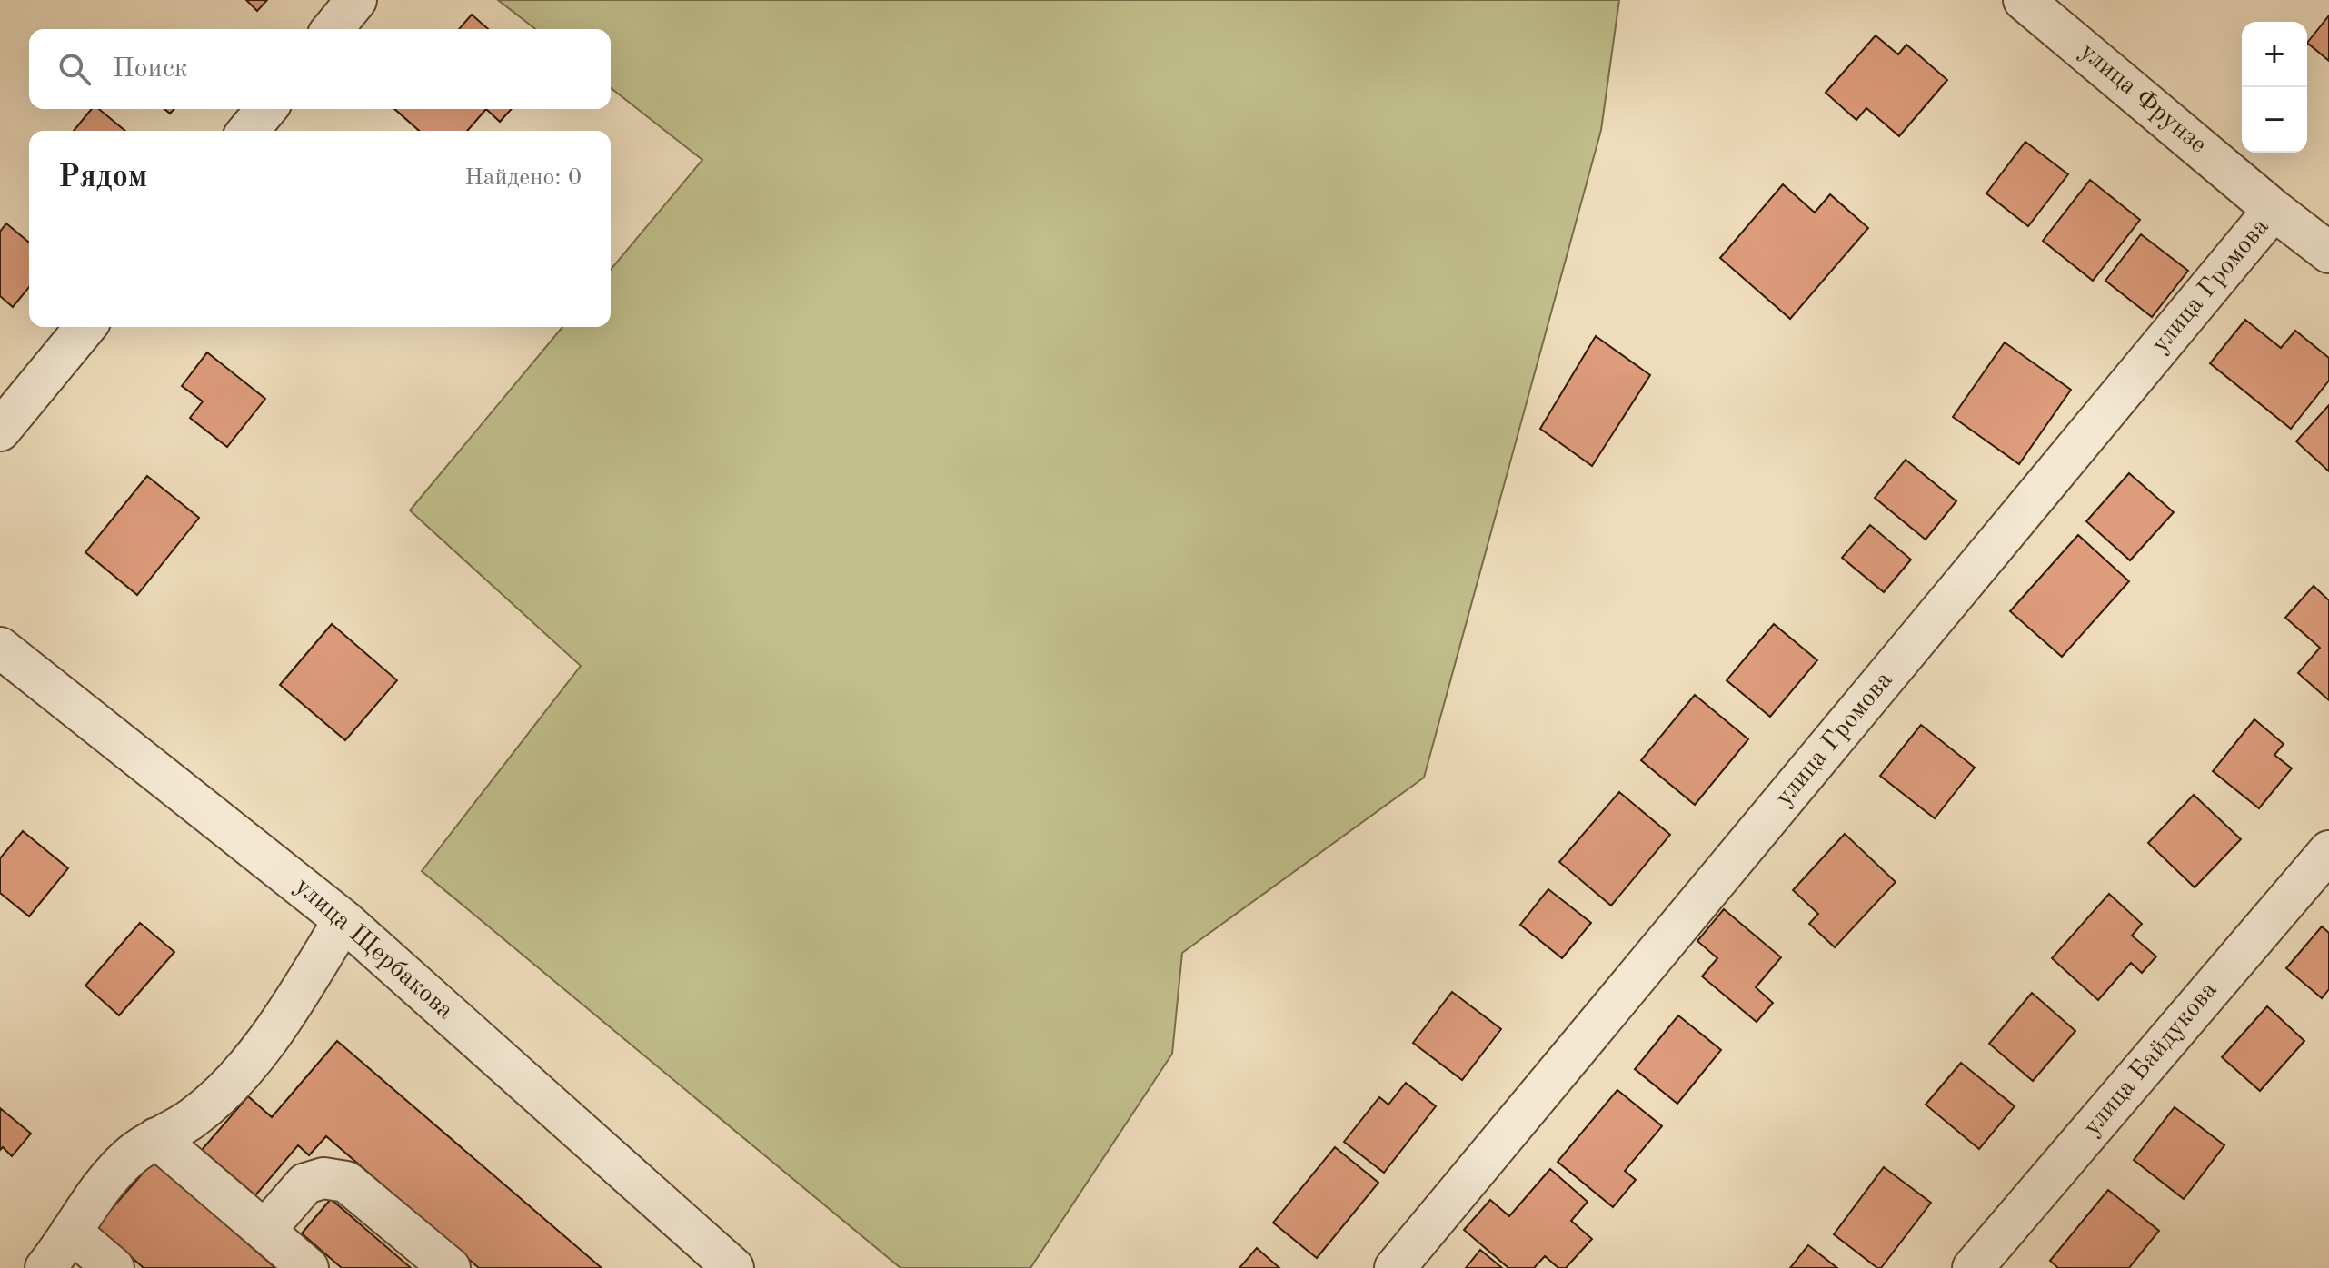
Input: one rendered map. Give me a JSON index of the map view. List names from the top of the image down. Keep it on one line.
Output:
{"streets":{"street":["улица Фрунзе","улица Громова","улица Щербакова","улица Байдукова"]},"crossings":[["улица Фрунзе","улица Громова"]],"page":{"map_buttons":["+","−"],"search":"Поиск","heading":["Рядом","Найдено: 0"]}}
